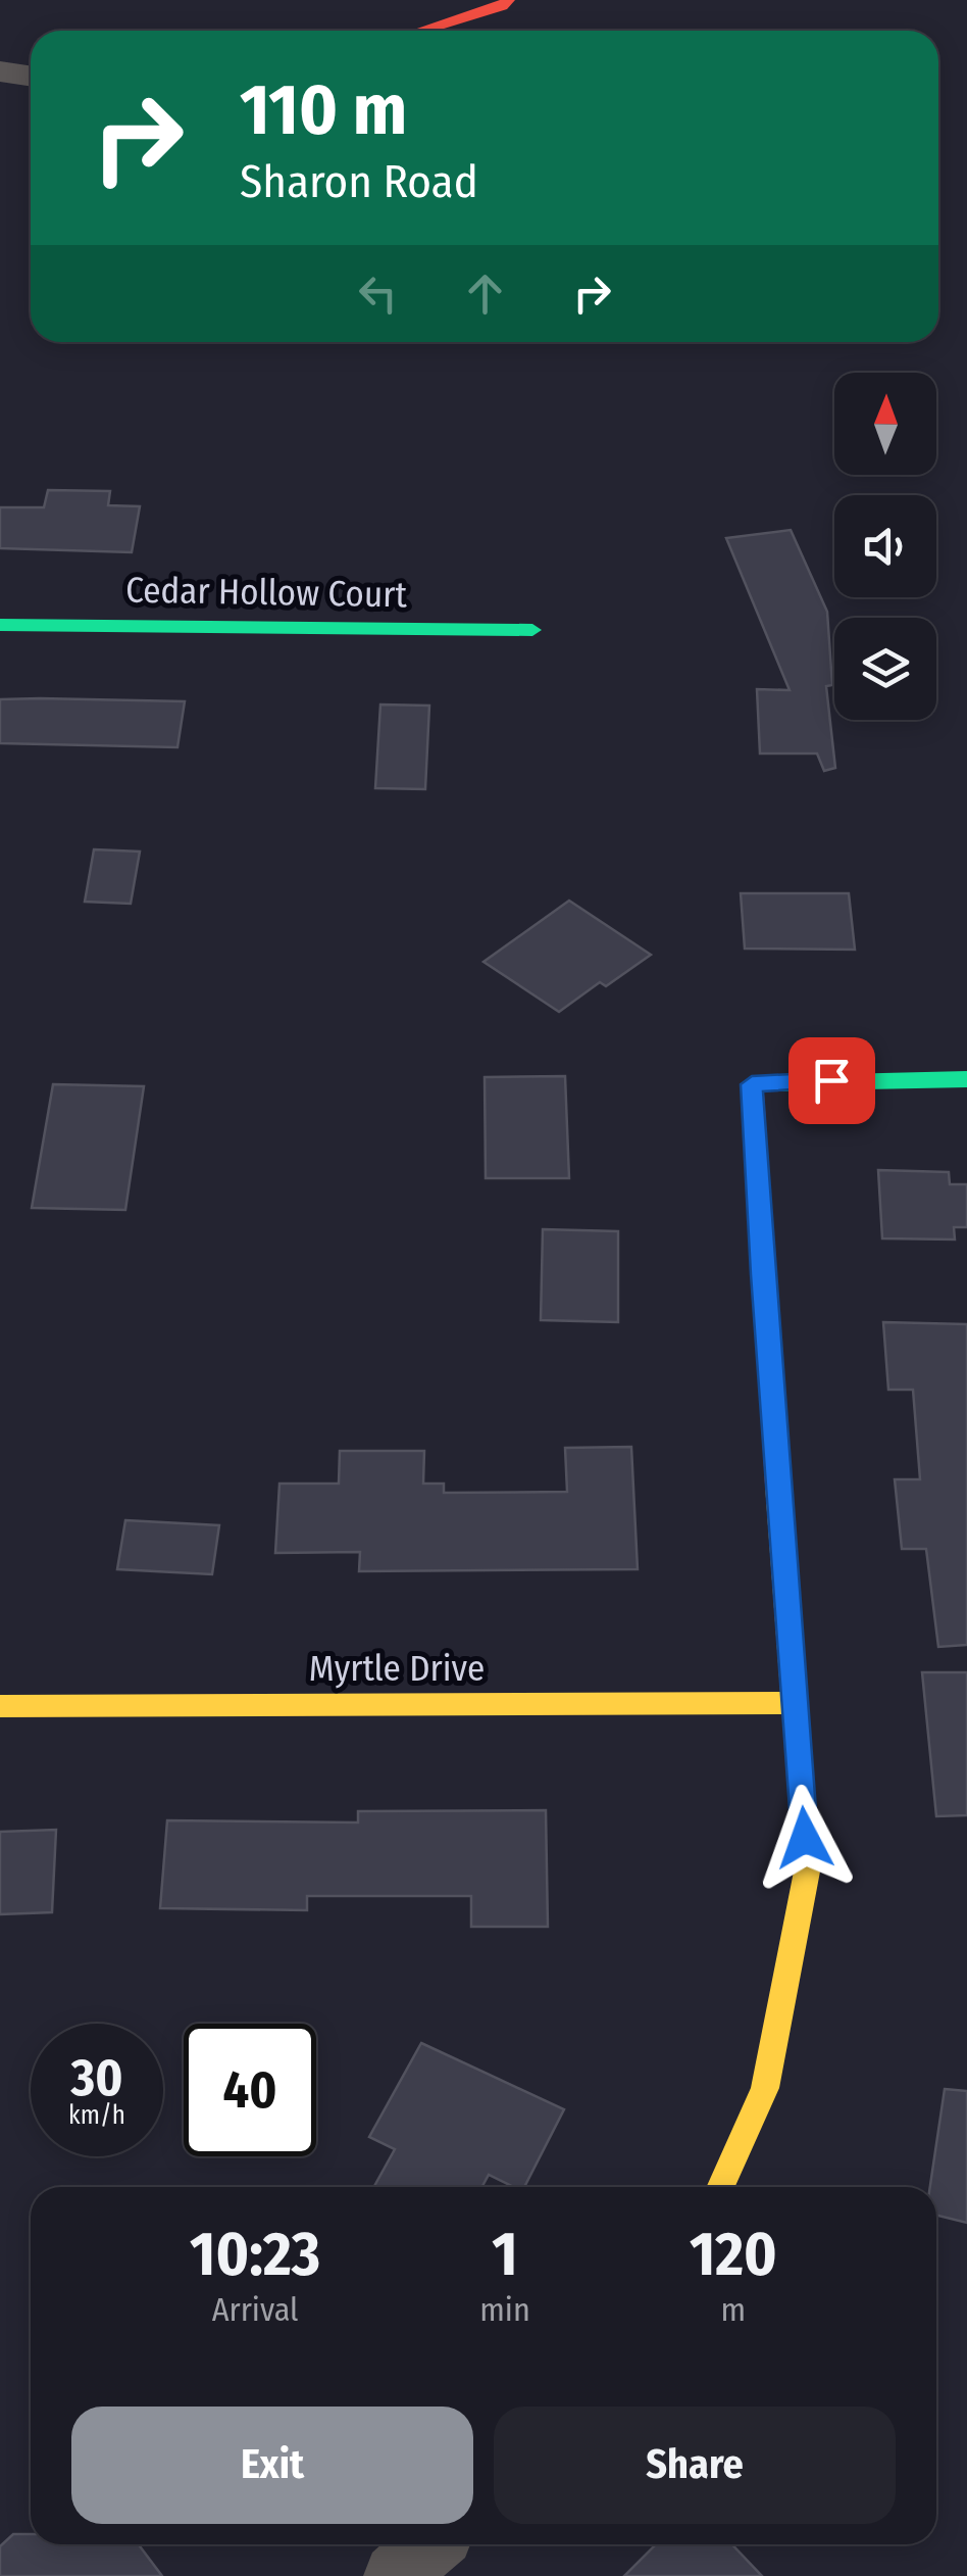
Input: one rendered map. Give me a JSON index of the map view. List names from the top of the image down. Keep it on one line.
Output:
{"streets":{"street":["Cedar Hollow Court","Myrtle Drive"]},"north":"top","page":{"turn":["110 m","Sharon Road"],"speed":"30 km/h","limit":"40","eta":["10:23","Arrival","1","min","120","m"],"buttons":["Exit","Share"]}}
